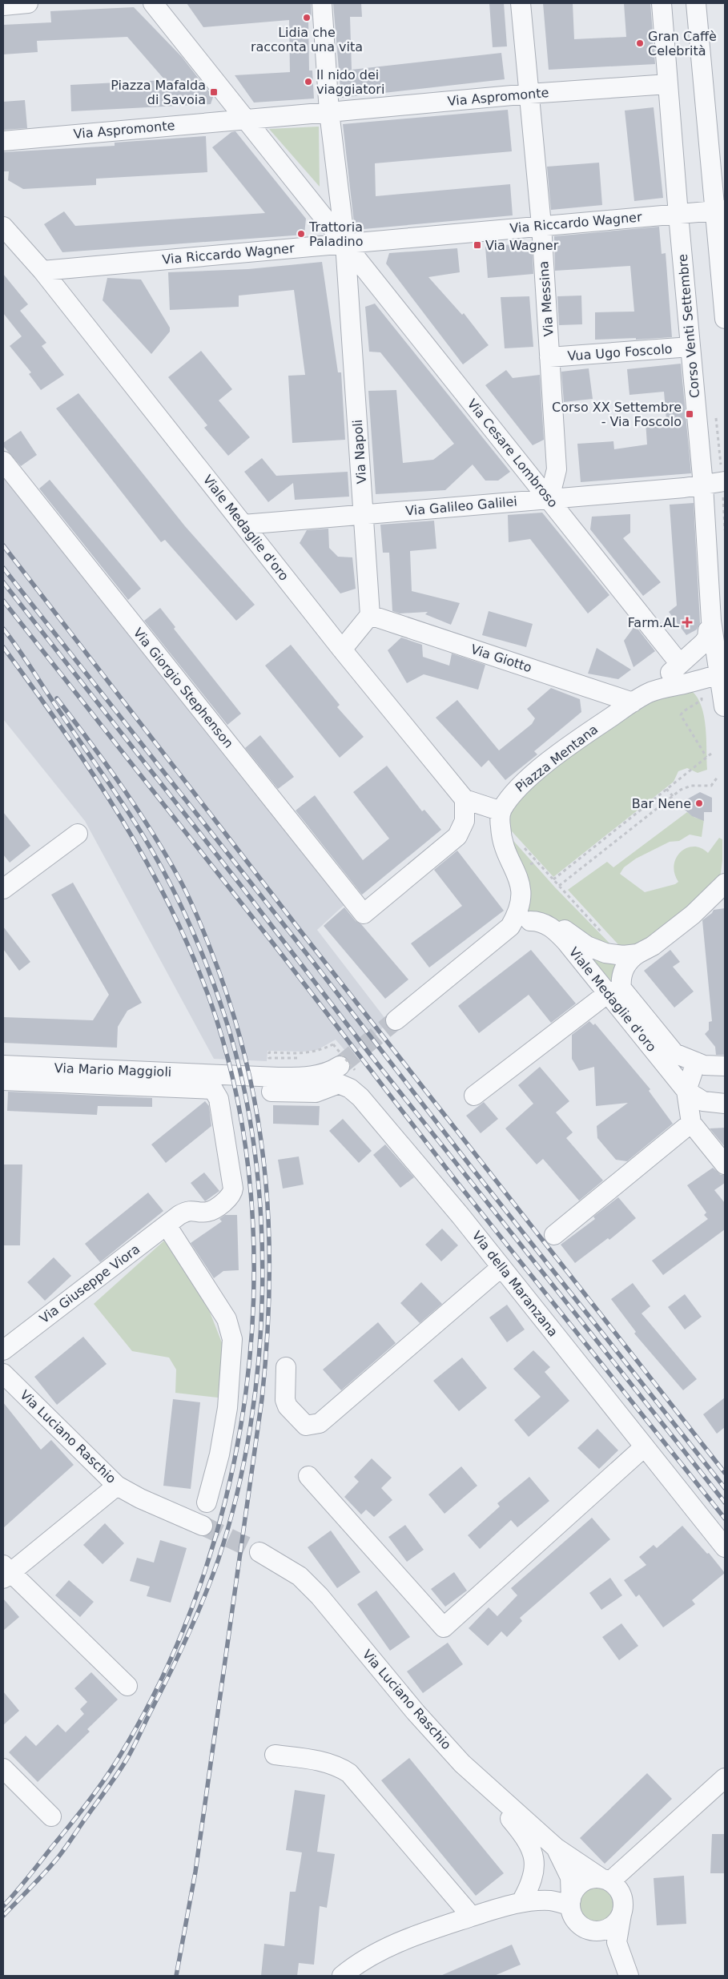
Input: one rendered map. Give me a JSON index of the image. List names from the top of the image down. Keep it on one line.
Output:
{"streets":{"street":["Via Aspromonte","Via Riccardo Wagner","Via Messina","Corso Venti Settembre","Vua Ugo Foscolo","Via Napoli","Via Cesare Lombroso","Via Galileo Galilei","Viale Medaglie d'oro","Via Giotto","Via Giorgio Stephenson","Piazza Mentana","Via Mario Maggioli","Via Giuseppe Viora","Via della Maranzana","Via Luciano Raschio"]},"crossings":[["Via Aspromonte","Via Messina"],["Via Aspromonte","Corso Venti Settembre"],["Via Aspromonte","Via Napoli"],["Via Aspromonte","Via Cesare Lombroso"],["Via Riccardo Wagner","Via Messina"],["Via Riccardo Wagner","Corso Venti Settembre"],["Via Riccardo Wagner","Via Napoli"],["Via Riccardo Wagner","Via Cesare Lombroso"],["Via Riccardo Wagner","Viale Medaglie d'oro"],["Via Messina","Vua Ugo Foscolo"],["Via Messina","Via Cesare Lombroso"],["Via Messina","Via Galileo Galilei"],["Corso Venti Settembre","Vua Ugo Foscolo"],["Corso Venti Settembre","Via Galileo Galilei"],["Corso Venti Settembre","Piazza Mentana"],["Via Napoli","Via Cesare Lombroso"],["Via Napoli","Via Galileo Galilei"],["Via Napoli","Via Giotto"],["Via Cesare Lombroso","Via Galileo Galilei"],["Via Cesare Lombroso","Piazza Mentana"],["Via Galileo Galilei","Viale Medaglie d'oro"],["Viale Medaglie d'oro","Via Giorgio Stephenson"],["Via Giotto","Piazza Mentana"]],"places":{"other":["Lidia che racconta una vita","Gran Caffè Celebrità","Il nido dei viaggiatori","Trattoria Paladino","Bar Nene"],"transit":["Piazza Mafalda di Savoia","Via Wagner","Corso XX Settembre - Via Foscolo"],"health":["Farm.AL"]}}
